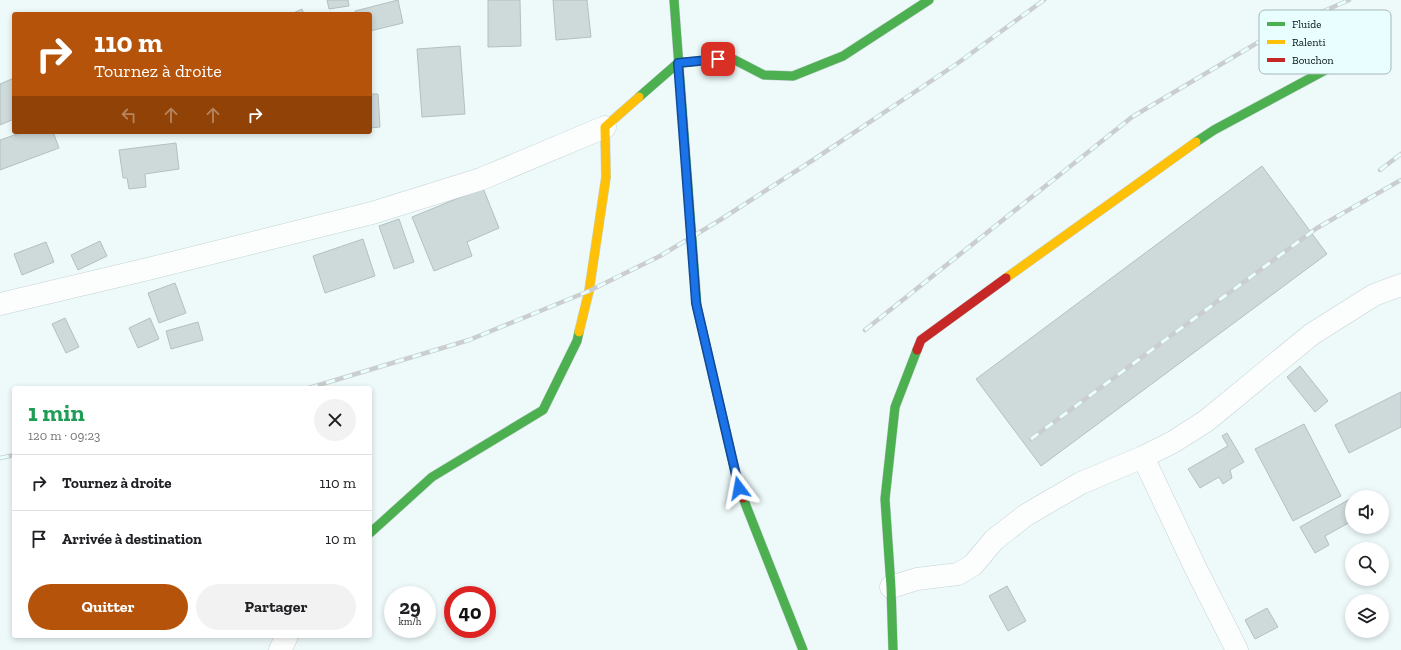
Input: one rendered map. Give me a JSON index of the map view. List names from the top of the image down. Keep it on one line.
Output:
{"legend":["Fluide","Ralenti","Bouchon"],"page":{"turn":["110 m","Tournez à droite"],"heading":["1 min","120 m · 09:23"],"list":[{"name":"Tournez à droite","value":"110 m"},{"name":"Arrivée à destination","value":"10 m"}],"buttons":["Quitter","Partager"],"speed":"29 km/h","limit":"40"}}
